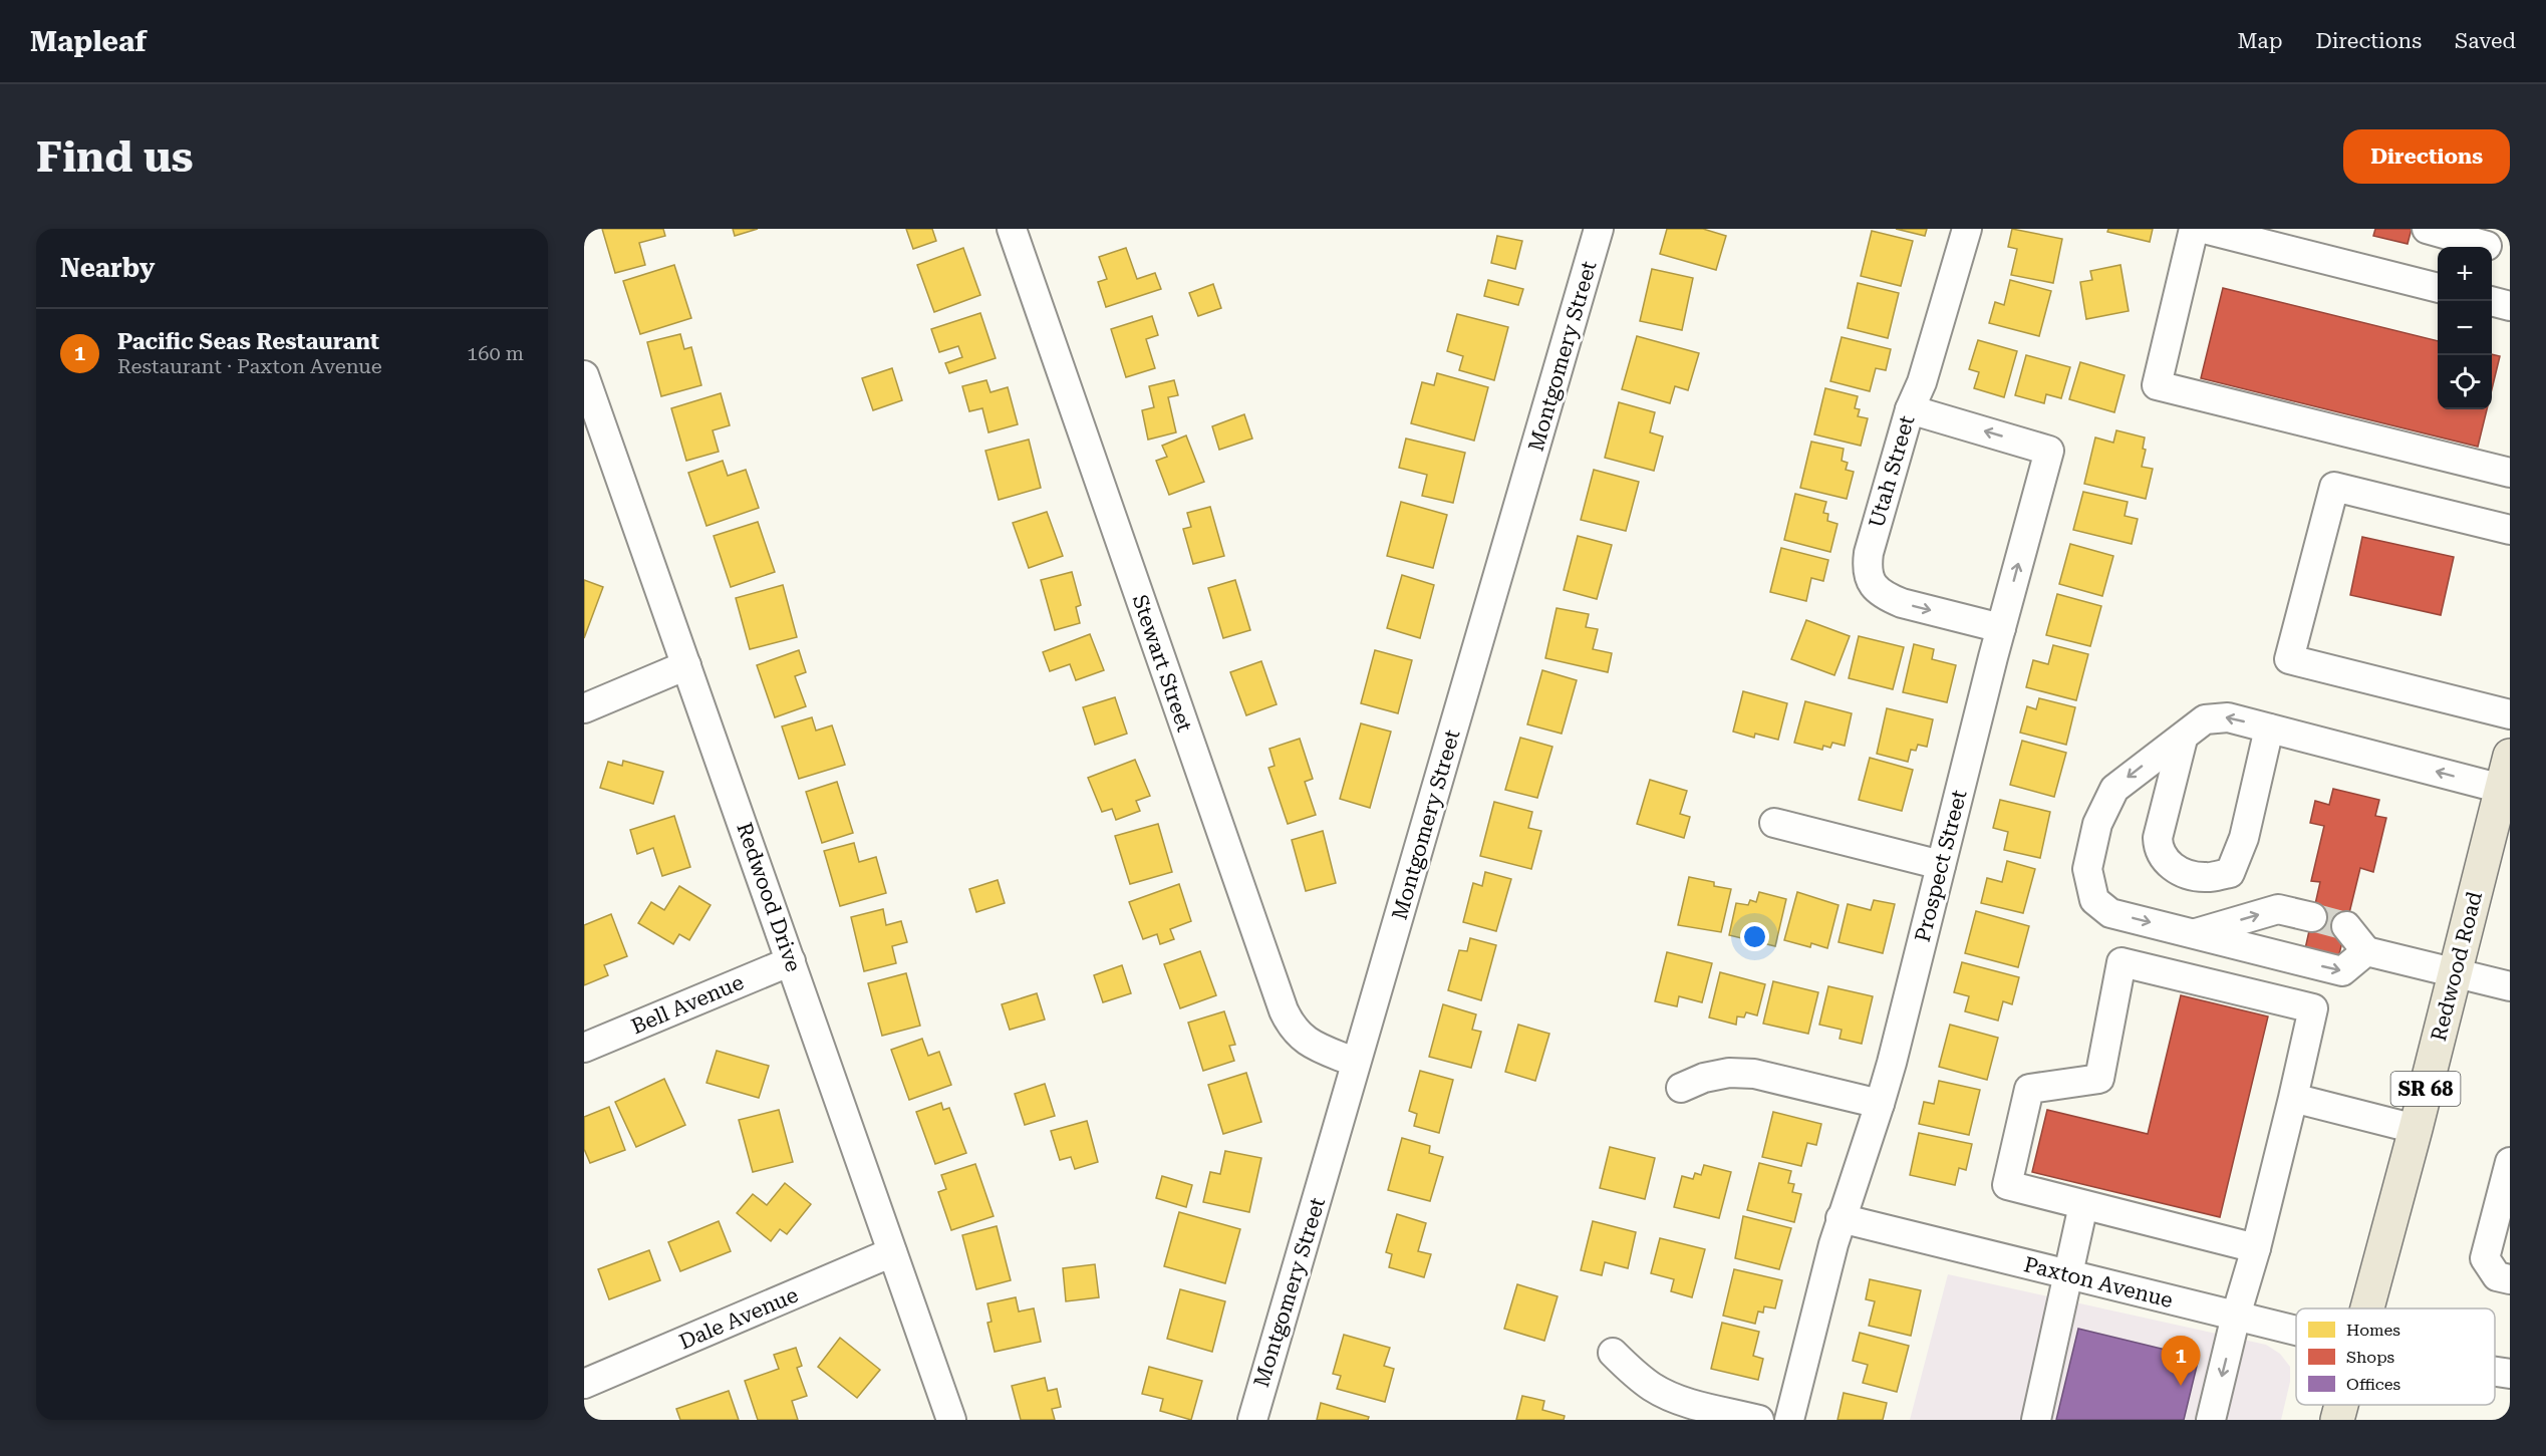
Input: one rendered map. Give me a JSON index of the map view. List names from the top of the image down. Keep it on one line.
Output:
{"streets":{"main road":["Redwood Road","SR 68"],"street":["Montgomery Street","Utah Street","Stewart Street","Prospect Street","Redwood Drive","Bell Avenue","Paxton Avenue","Dale Avenue"]},"crossings":[["Montgomery Street","Stewart Street"],["Utah Street","Prospect Street"],["Prospect Street","Paxton Avenue"],["Redwood Drive","Bell Avenue"],["Redwood Drive","Dale Avenue"]],"legend":["Homes","Shops","Offices"],"page":{"header":"Mapleaf","nav":["Map","Directions","Saved"],"buttons":"Directions","title":"Find us","heading":"Nearby","map_buttons":["+","−"],"list":[{"mark":"1","name":"Pacific Seas Restaurant","note":"Restaurant · Paxton Avenue","value":"160 m"}],"pins":"1"}}
